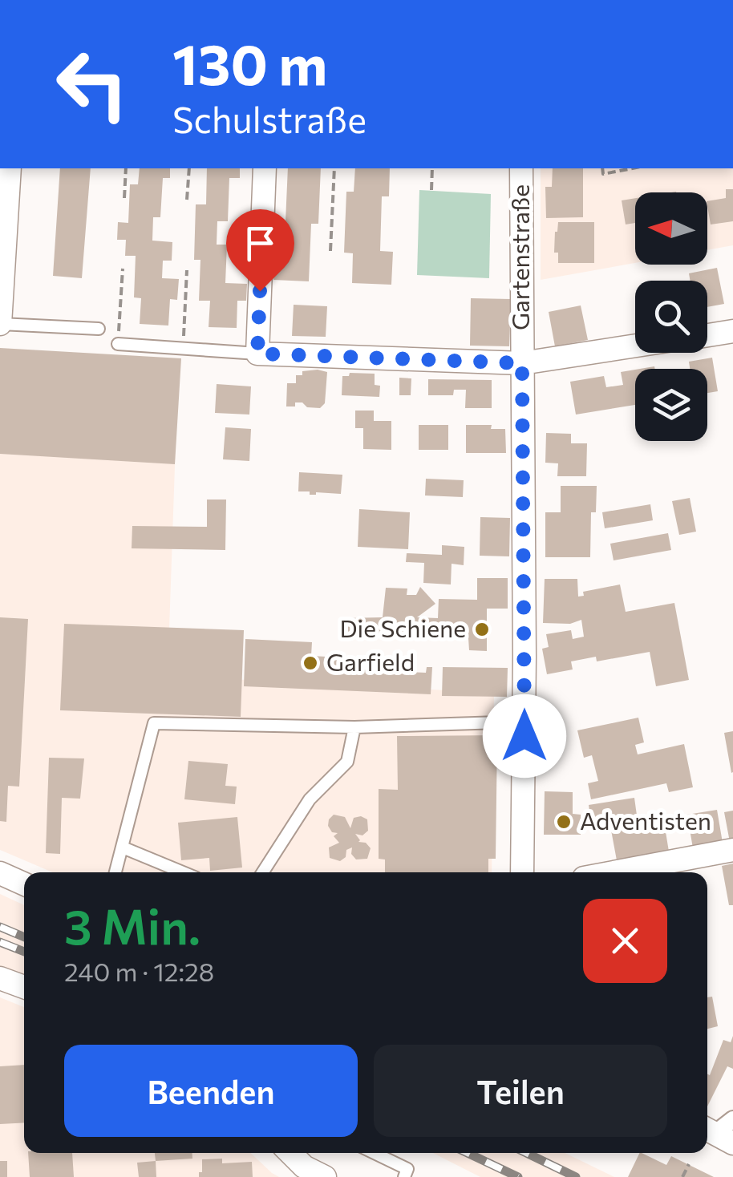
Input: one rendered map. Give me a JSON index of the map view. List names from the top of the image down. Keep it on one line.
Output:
{"streets":{"street":["Gartenstraße"]},"places":["Die Schiene","Garfield","Adventisten"],"north":"left","page":{"turn":["130 m","Schulstraße"],"heading":["3 Min.","240 m · 12:28"],"buttons":["Beenden","Teilen"]}}
